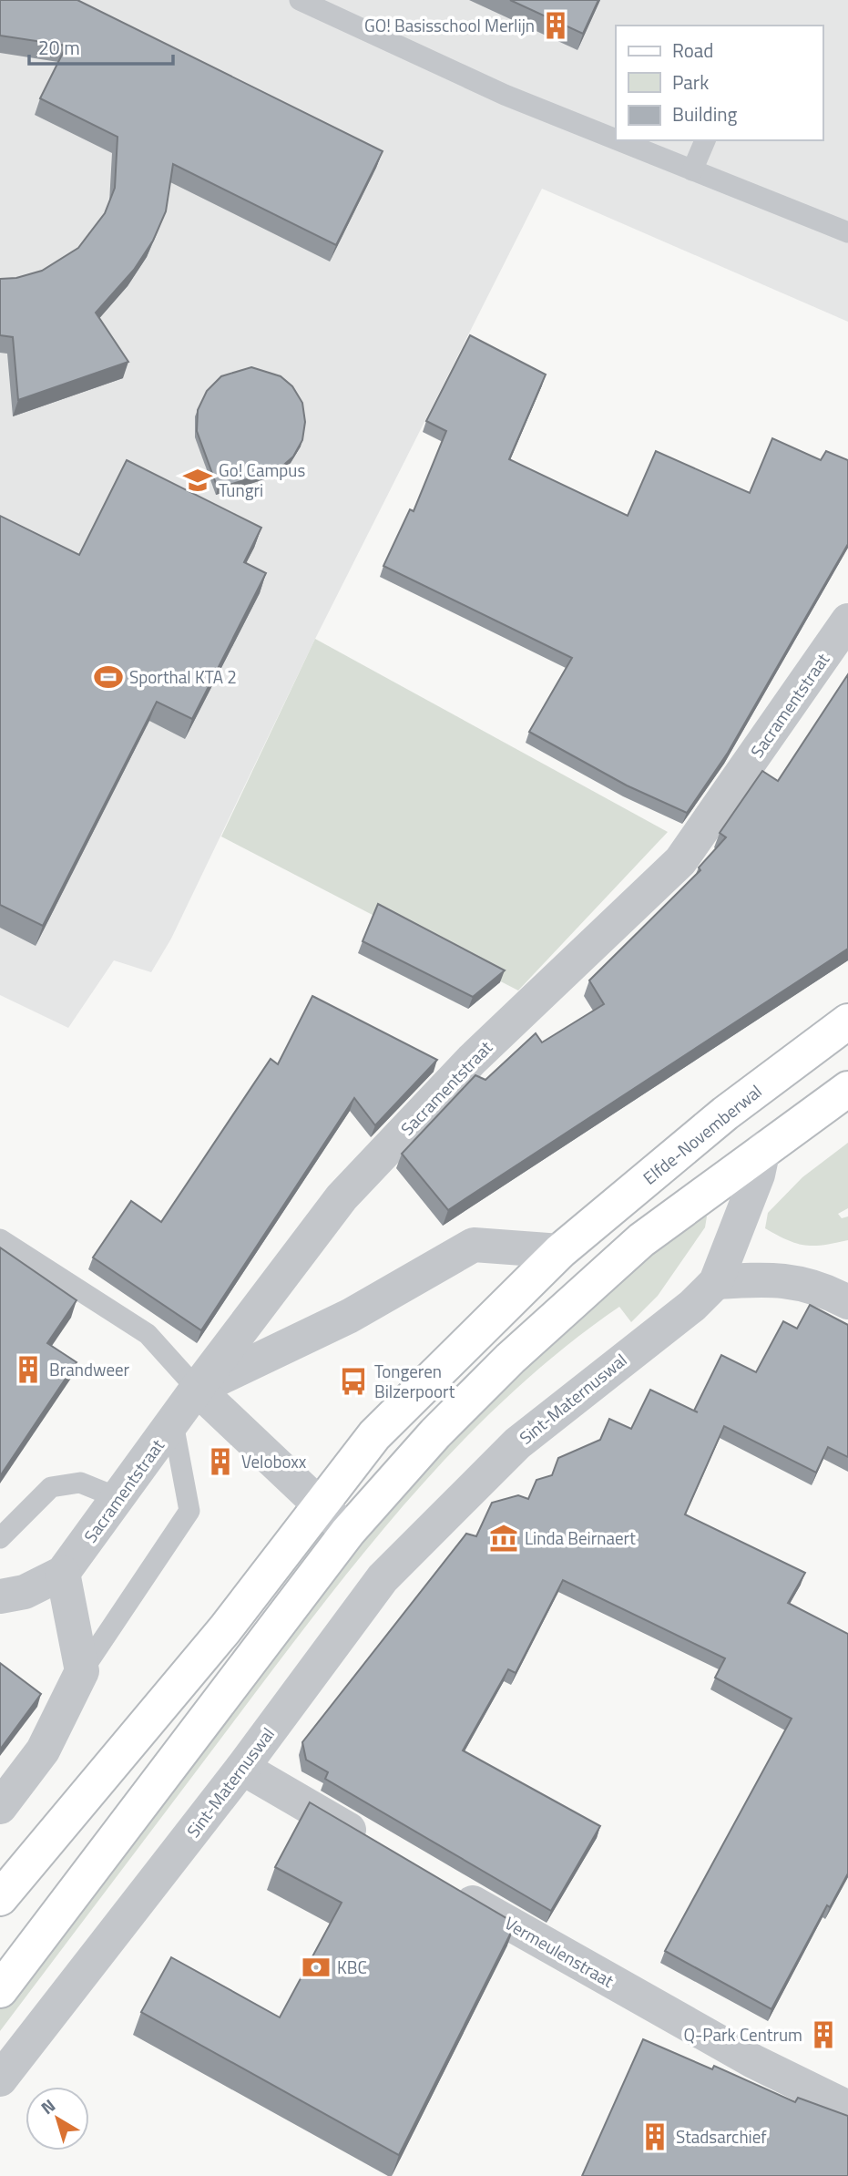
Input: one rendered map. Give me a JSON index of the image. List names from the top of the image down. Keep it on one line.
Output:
{"streets":{"main road":["Elfde-Novemberwal"],"street":["Sacramentstraat","Sint-Maternuswal","Vermeulenstraat"]},"places":{"building":["GO! Basisschool Merlijn","Brandweer","Veloboxx","Q-Park Centrum","Stadsarchief"],"school or university":["Go! Campus Tungri"],"sports":["Sporthal KTA 2"],"bus stop":["Tongeren Bilzerpoort"],"museum":["Linda Beirnaert"],"bank":["KBC"]},"legend":["Road","Park","Building"],"scale_bar":"20 m","north":"top left"}
